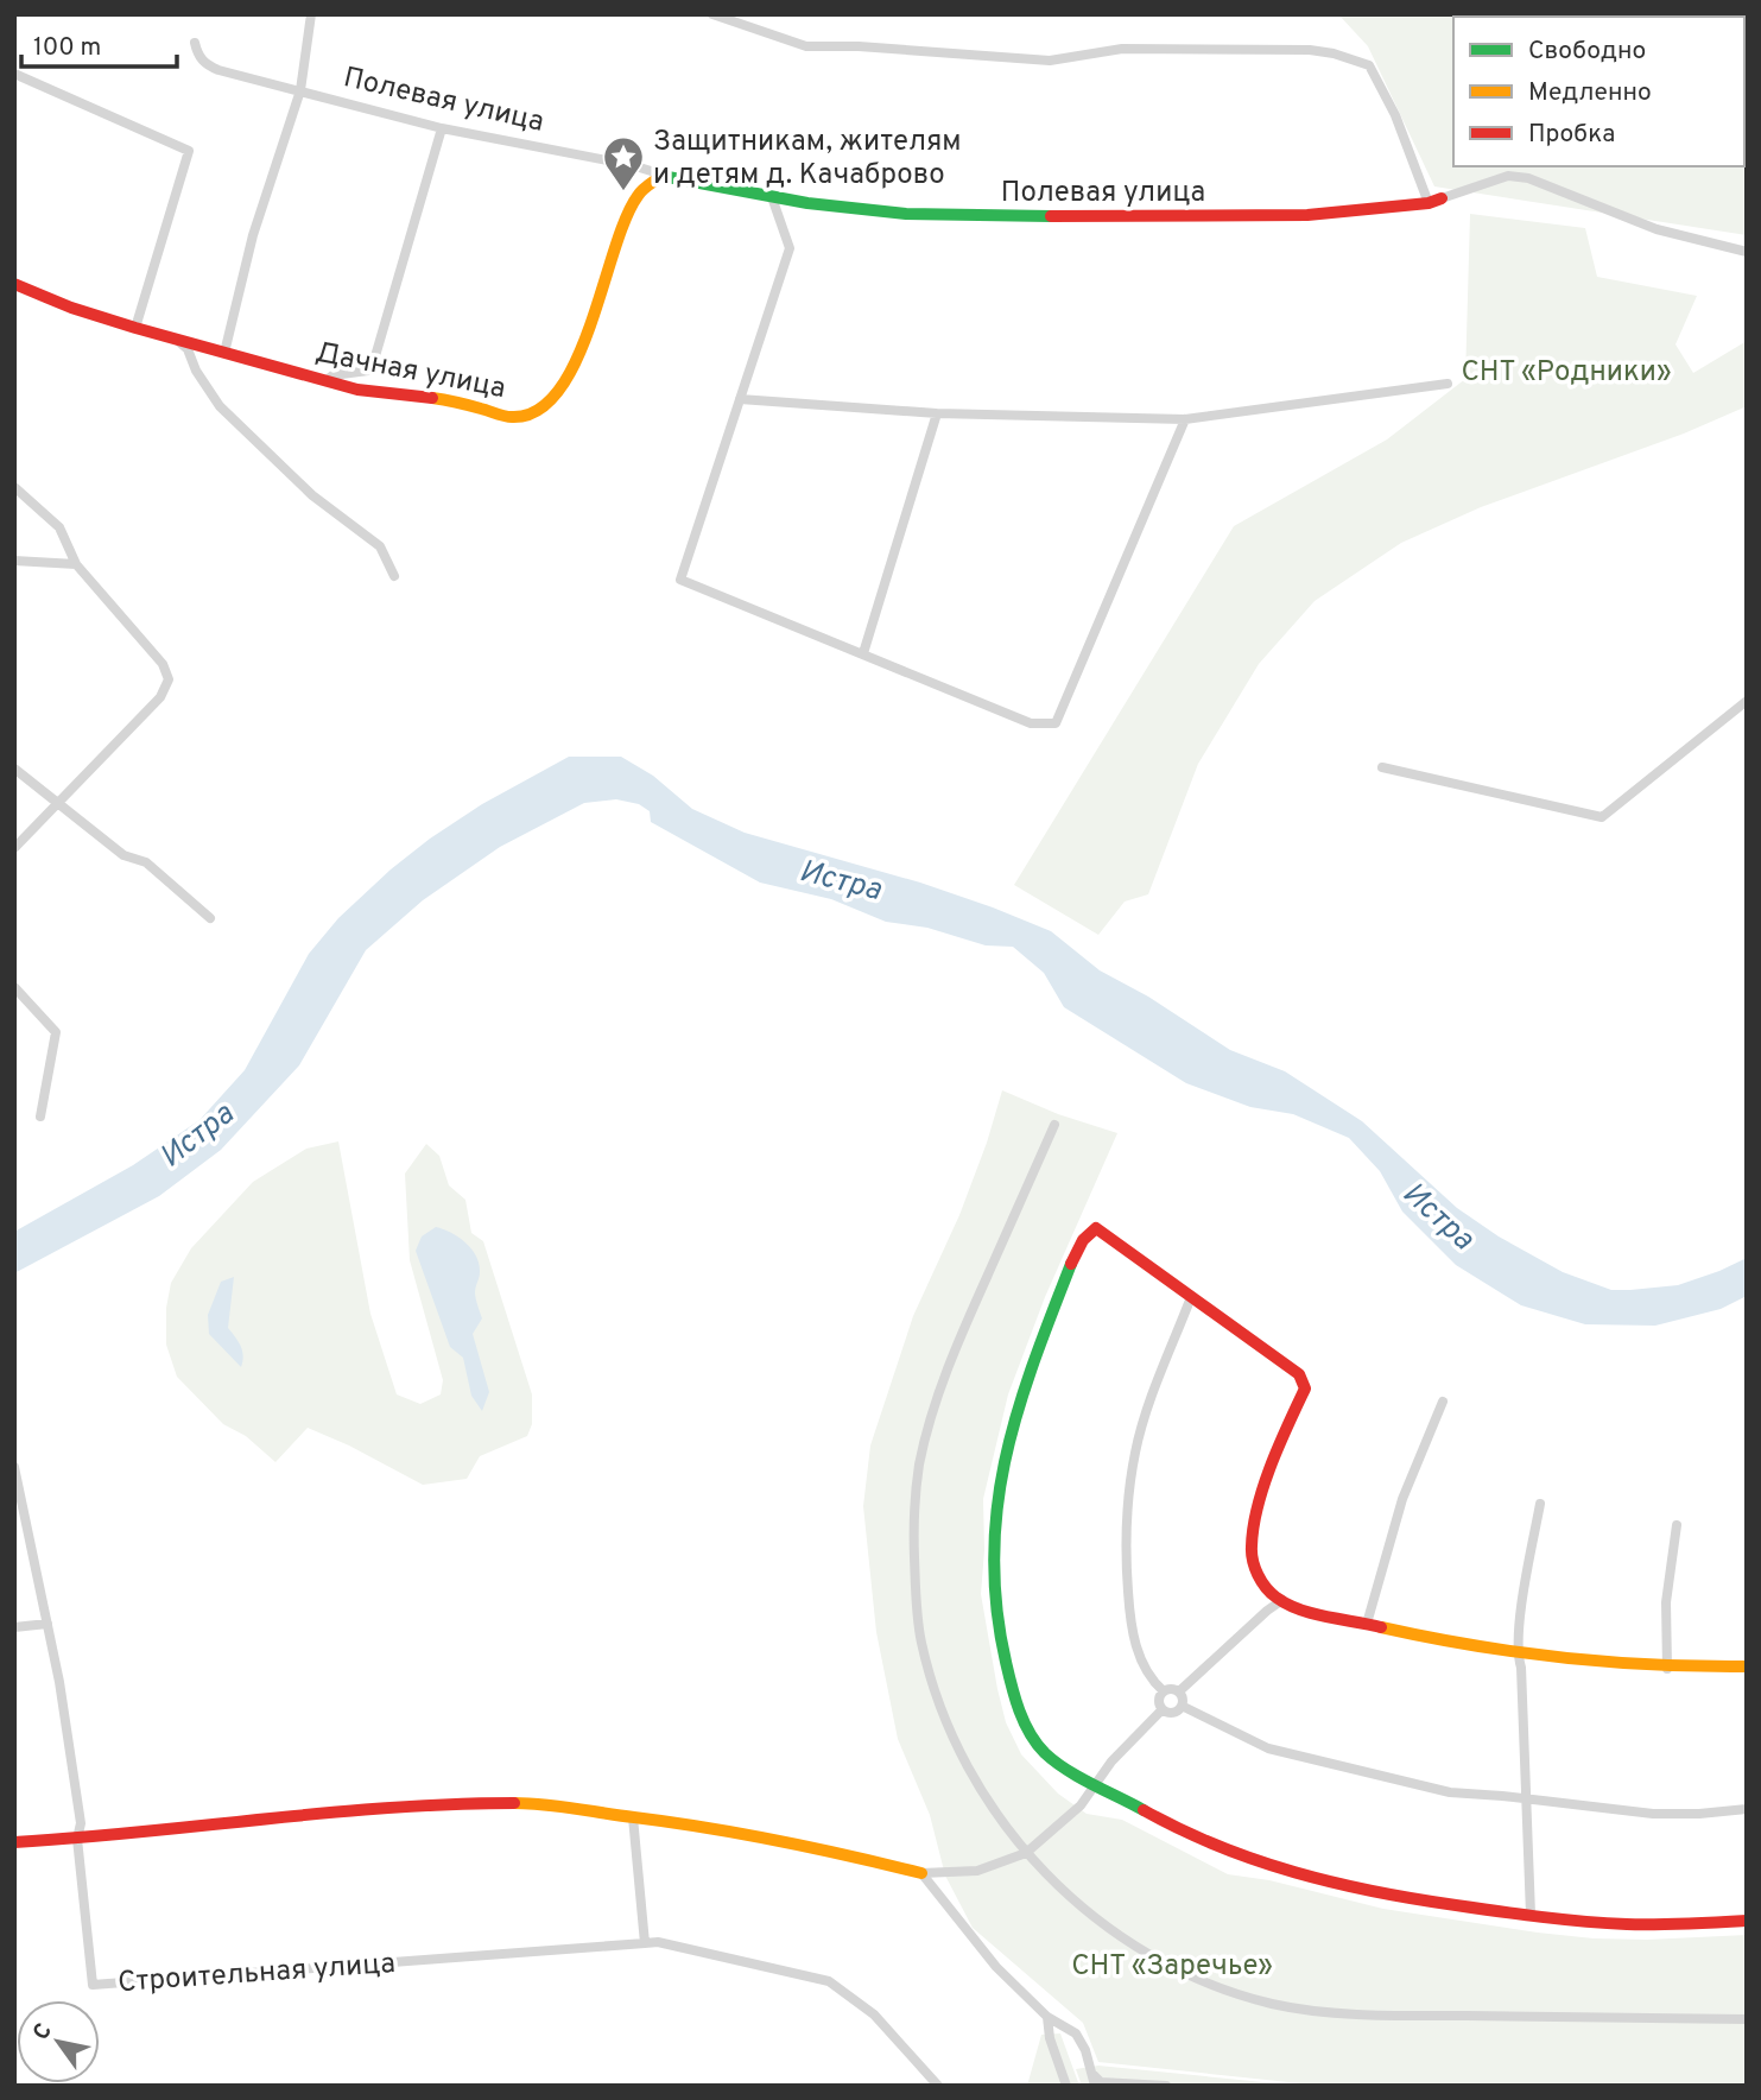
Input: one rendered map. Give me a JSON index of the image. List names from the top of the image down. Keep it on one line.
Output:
{"streets":{"street":["Полевая улица","Дачная улица","Строительная улица"]},"crossings":[["Полевая улица","Дачная улица"]],"water":["Истра"],"parks":["СНТ «Родники»","СНТ «Заречье»"],"places":{"place":["Защитникам, жителям и детям д. Качаброво"]},"legend":["Свободно","Медленно","Пробка"],"scale_bar":"100 m","north":"top left"}
